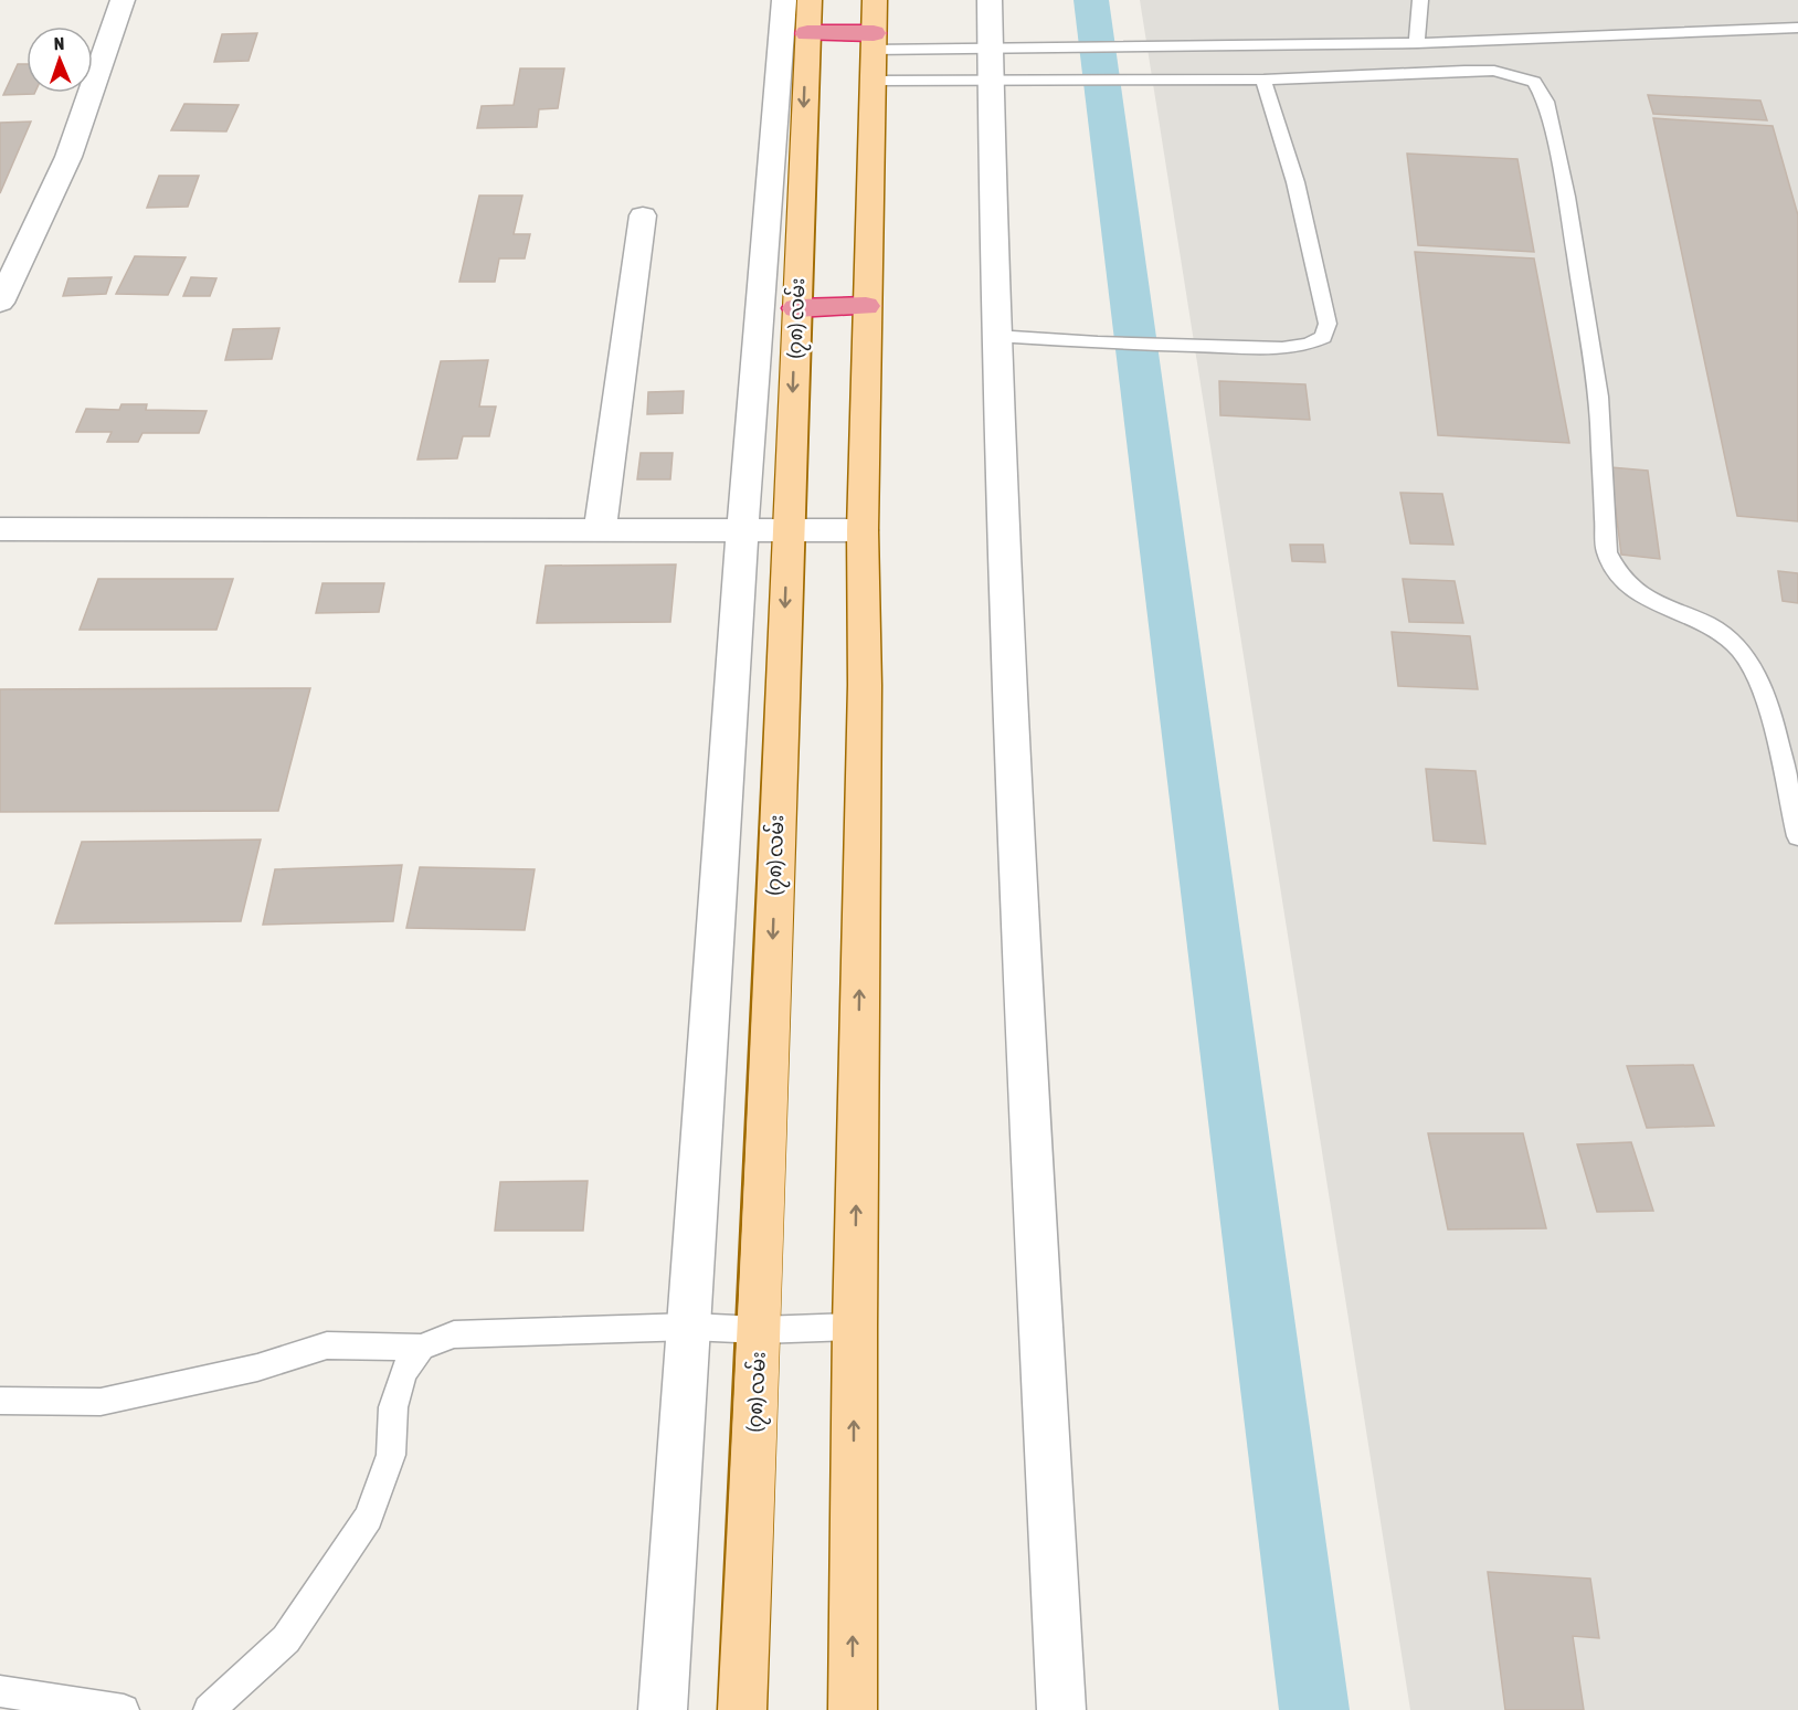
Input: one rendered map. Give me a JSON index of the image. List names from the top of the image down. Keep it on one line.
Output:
{"streets":{"main road":["(၇၈) လမ်း"]},"north":"top"}
